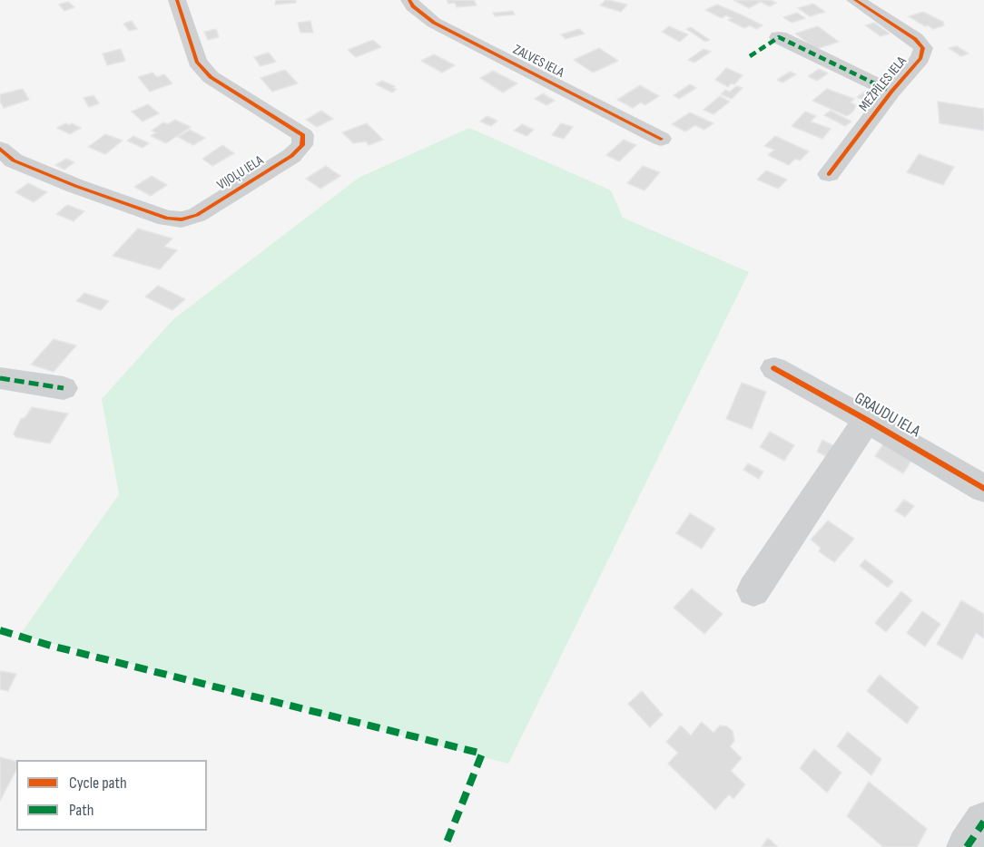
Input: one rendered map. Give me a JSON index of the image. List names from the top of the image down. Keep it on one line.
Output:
{"streets":{"street":["ZALVES IELA","MEŽPĪLES IELA","VIJOĻU IELA","GRAUDU IELA"]},"legend":["Cycle path","Path"]}
